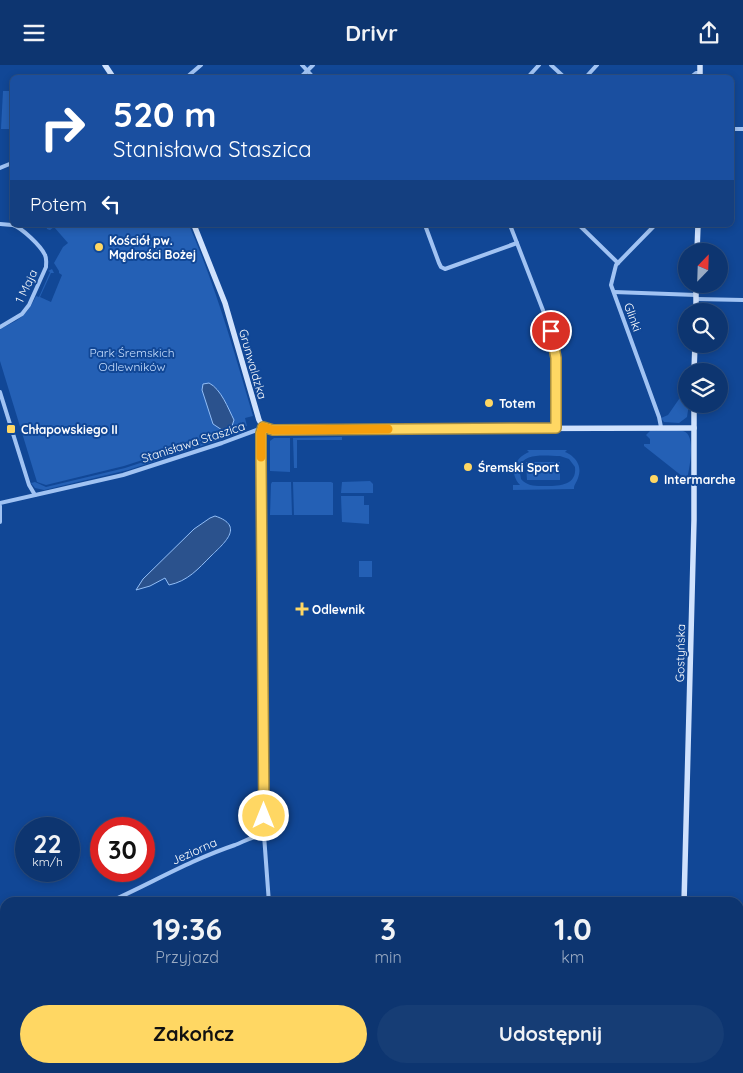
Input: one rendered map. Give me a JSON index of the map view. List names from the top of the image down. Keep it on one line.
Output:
{"streets":{"main road":["Grunwaldzka","Stanisława Staszica","Gostyńska"],"street":["1 Maja","Glinki","Jeziorna"]},"crossings":[["Glinki","Stanisława Staszica"],["Grunwaldzka","Stanisława Staszica"],["Grunwaldzka","Jeziorna"],["Stanisława Staszica","Gostyńska"]],"parks":["Park Śremskich Odlewników"],"places":{"other":["Kościół pw. Mądrości Bożej","Totem","Śremski Sport","Intermarche"],"transit":["Chłapowskiego II"],"health":["Odlewnik"]},"north":"top right","page":{"header":"Drivr","turn":["520 m","Stanisława Staszica"],"then":"Potem","speed":"22 km/h","limit":"30","eta":["19:36","Przyjazd","3","min","1.0","km"],"buttons":["Zakończ","Udostępnij"]}}
